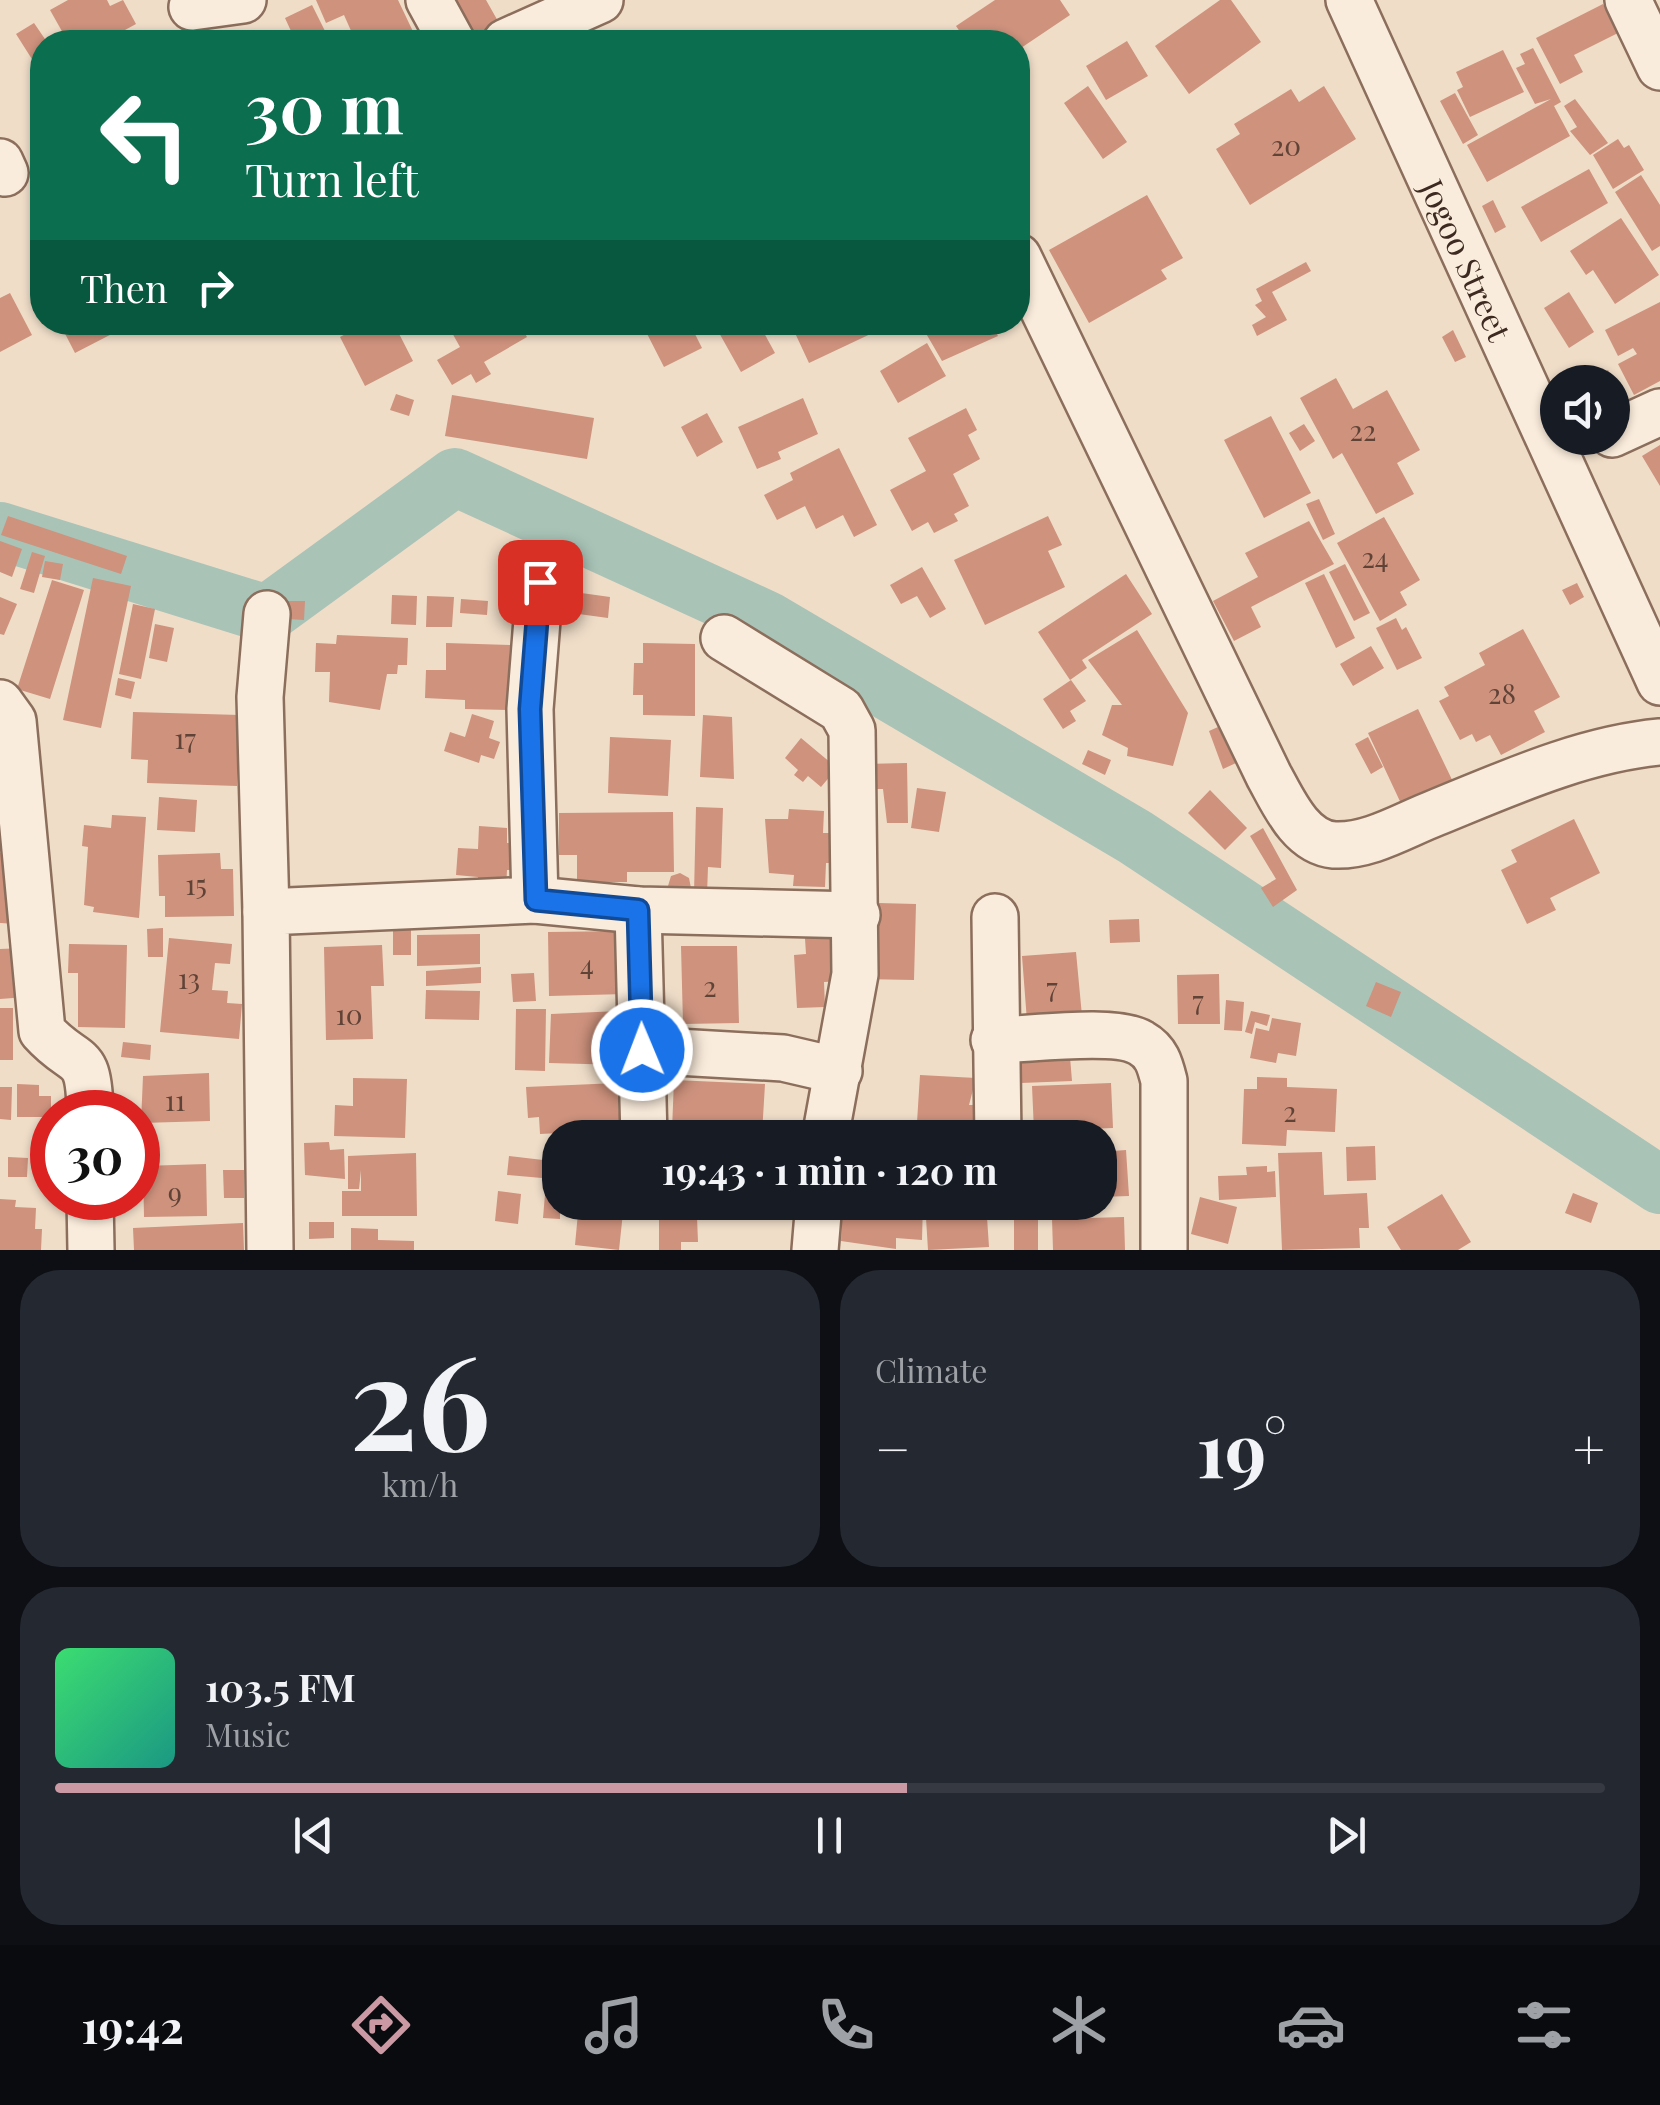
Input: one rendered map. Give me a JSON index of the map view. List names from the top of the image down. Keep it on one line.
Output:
{"streets":{"street":["Jogoo Street"]},"house_numbers":["20","22","24","28","17","15","4","13","2","7","7","10","11","2","9"],"page":{"turn":["30 m","Turn left"],"then":"Then","limit":"30","trip":"19:43 · 1 min · 120 m","tile":[["26","km/h"],"Climate"],"heat":["−","19°","+"],"song":["103.5 FM","Music"],"tabs":"19:42"}}
